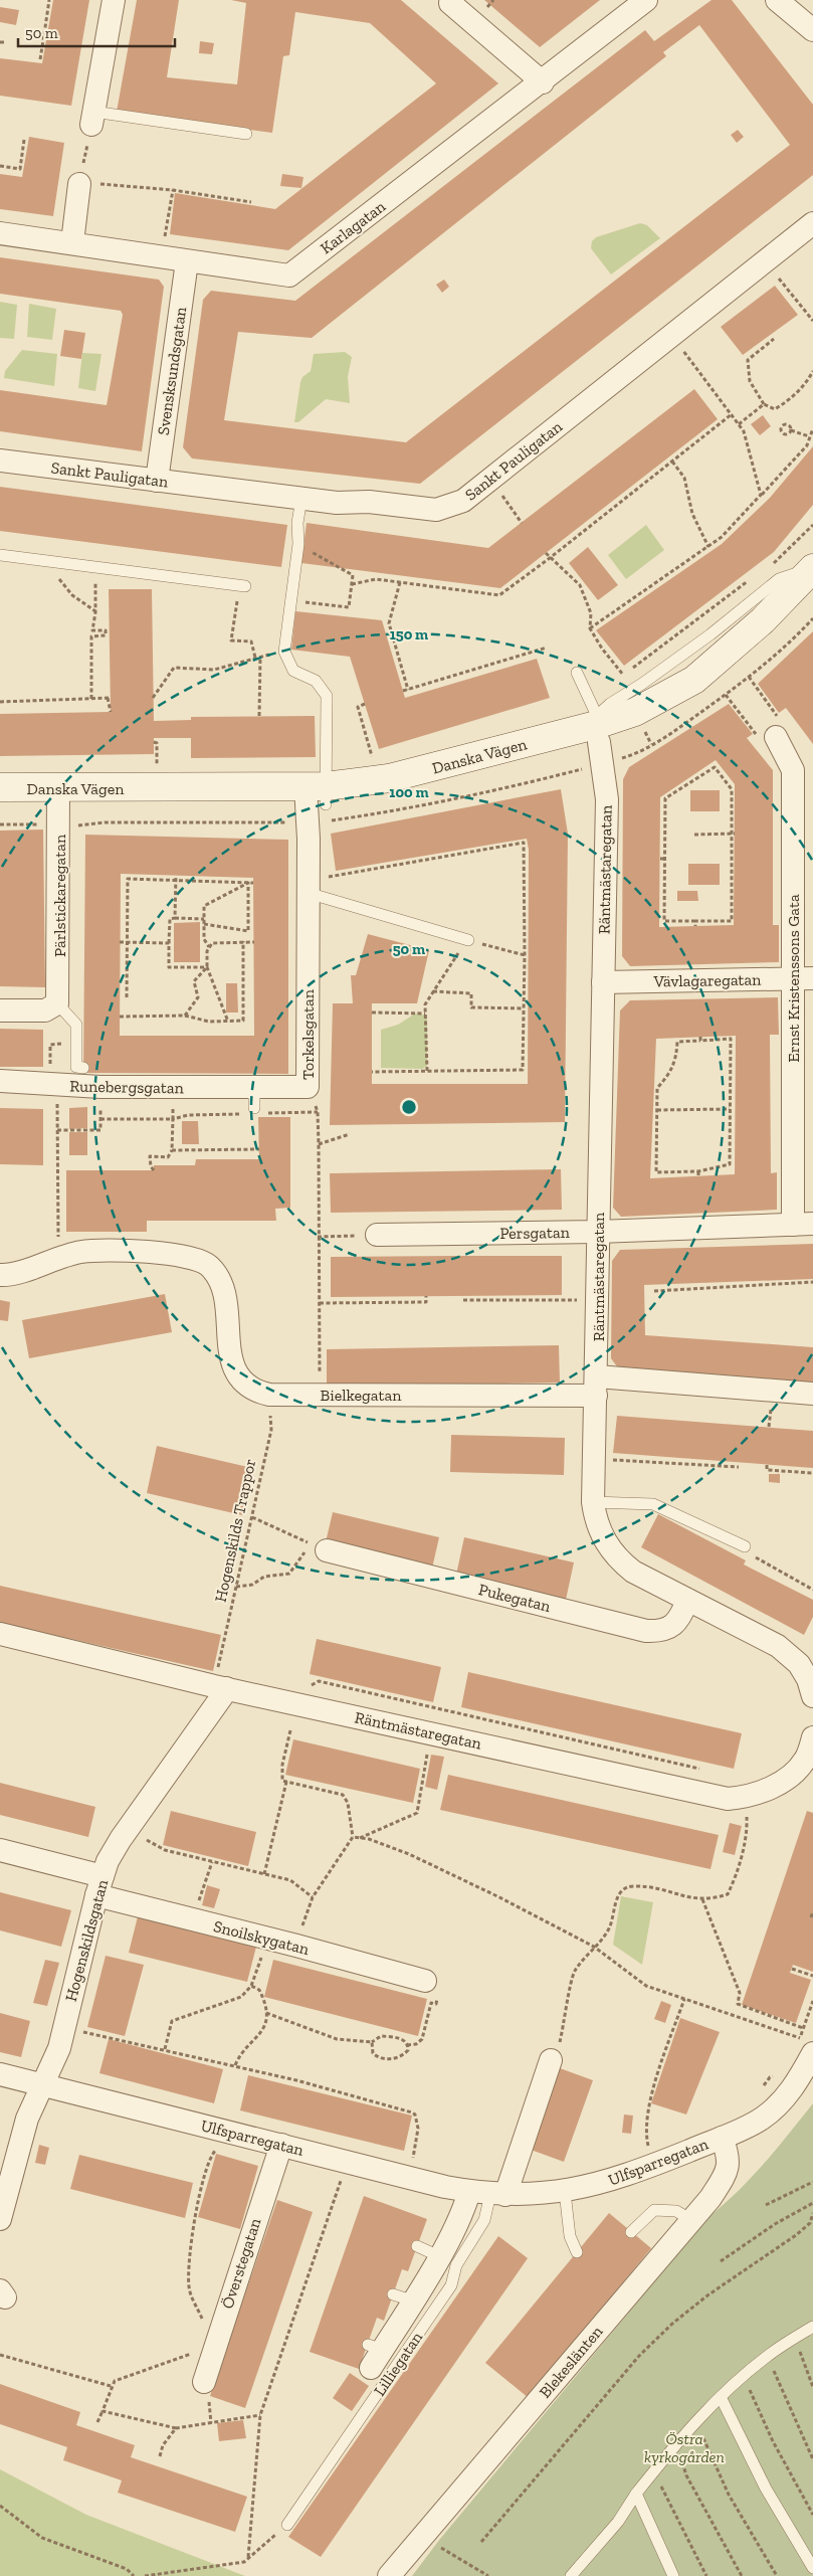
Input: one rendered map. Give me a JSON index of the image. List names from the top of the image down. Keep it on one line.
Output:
{"streets":{"street":["Karlagatan","Svensksundsgatan","Sankt Pauligatan","Danska Vägen","Räntmästaregatan","Pärlstickaregatan","Ernst Kristenssons Gata","Vävlagaregatan","Torkelsgatan","Runebergsgatan","Persgatan","Bielkegatan","Pukegatan","Snoilskygatan","Hogenskildsgatan","Ulfsparregatan","Överstegatan","Blekeslänten","Lilliegatan"],"path":["Hogenskilds Trappor"]},"crossings":[["Karlagatan","Svensksundsgatan"],["Svensksundsgatan","Sankt Pauligatan"],["Danska Vägen","Räntmästaregatan"],["Danska Vägen","Pärlstickaregatan"],["Danska Vägen","Torkelsgatan"],["Räntmästaregatan","Vävlagaregatan"],["Räntmästaregatan","Persgatan"],["Räntmästaregatan","Bielkegatan"],["Räntmästaregatan","Hogenskilds Trappor"],["Räntmästaregatan","Pukegatan"],["Räntmästaregatan","Hogenskildsgatan"],["Ernst Kristenssons Gata","Vävlagaregatan"],["Ernst Kristenssons Gata","Persgatan"],["Torkelsgatan","Runebergsgatan"],["Bielkegatan","Hogenskilds Trappor"],["Hogenskilds Trappor","Hogenskildsgatan"],["Snoilskygatan","Hogenskildsgatan"],["Hogenskildsgatan","Ulfsparregatan"],["Ulfsparregatan","Överstegatan"],["Ulfsparregatan","Blekeslänten"],["Ulfsparregatan","Lilliegatan"]],"parks":["Östra kyrkogården"],"scale_bar":"50 m","rings":["150 m","100 m","50 m"]}
